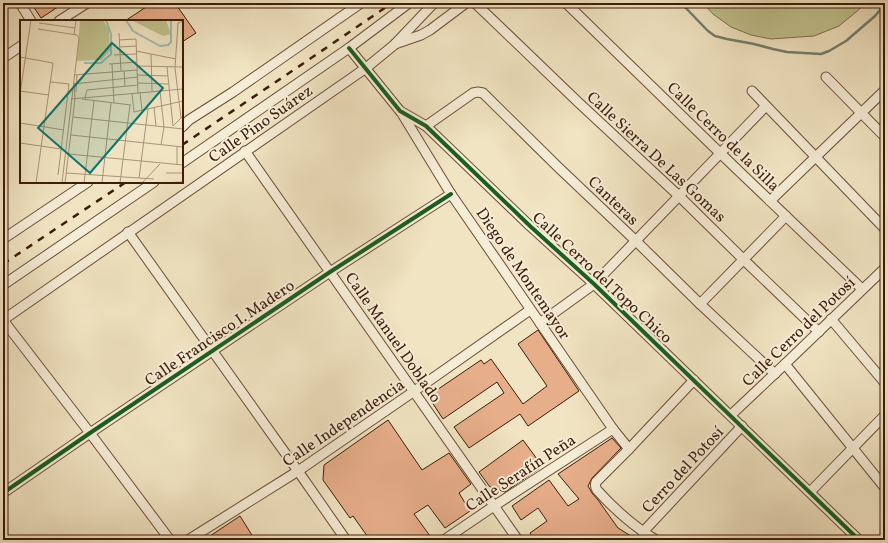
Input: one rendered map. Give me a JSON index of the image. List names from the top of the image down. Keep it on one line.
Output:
{"streets":{"street":["Calle Pino Suárez","Calle Cerro de la Silla","Calle Sierra De Las Gomas","Canteras","Diego de Montemayor","Calle Cerro del Topo Chico","Calle Cerro del Potosí","Calle Francisco I. Madero","Calle Manuel Doblado","Calle Independencia","Cerro del Potosí","Calle Serafín Peña"]},"crossings":[["Calle Pino Suárez","Calle Cerro del Topo Chico"],["Calle Pino Suárez","Calle Manuel Doblado"],["Calle Cerro de la Silla","Calle Cerro del Potosí"],["Calle Sierra De Las Gomas","Calle Cerro del Potosí"],["Canteras","Calle Cerro del Topo Chico"],["Canteras","Calle Cerro del Potosí"],["Diego de Montemayor","Calle Cerro del Topo Chico"],["Diego de Montemayor","Calle Francisco I. Madero"],["Diego de Montemayor","Calle Independencia"],["Diego de Montemayor","Calle Serafín Peña"],["Calle Cerro del Topo Chico","Calle Cerro del Potosí"],["Calle Cerro del Topo Chico","Cerro del Potosí"],["Calle Francisco I. Madero","Calle Manuel Doblado"],["Calle Manuel Doblado","Calle Independencia"],["Calle Manuel Doblado","Calle Serafín Peña"]]}
